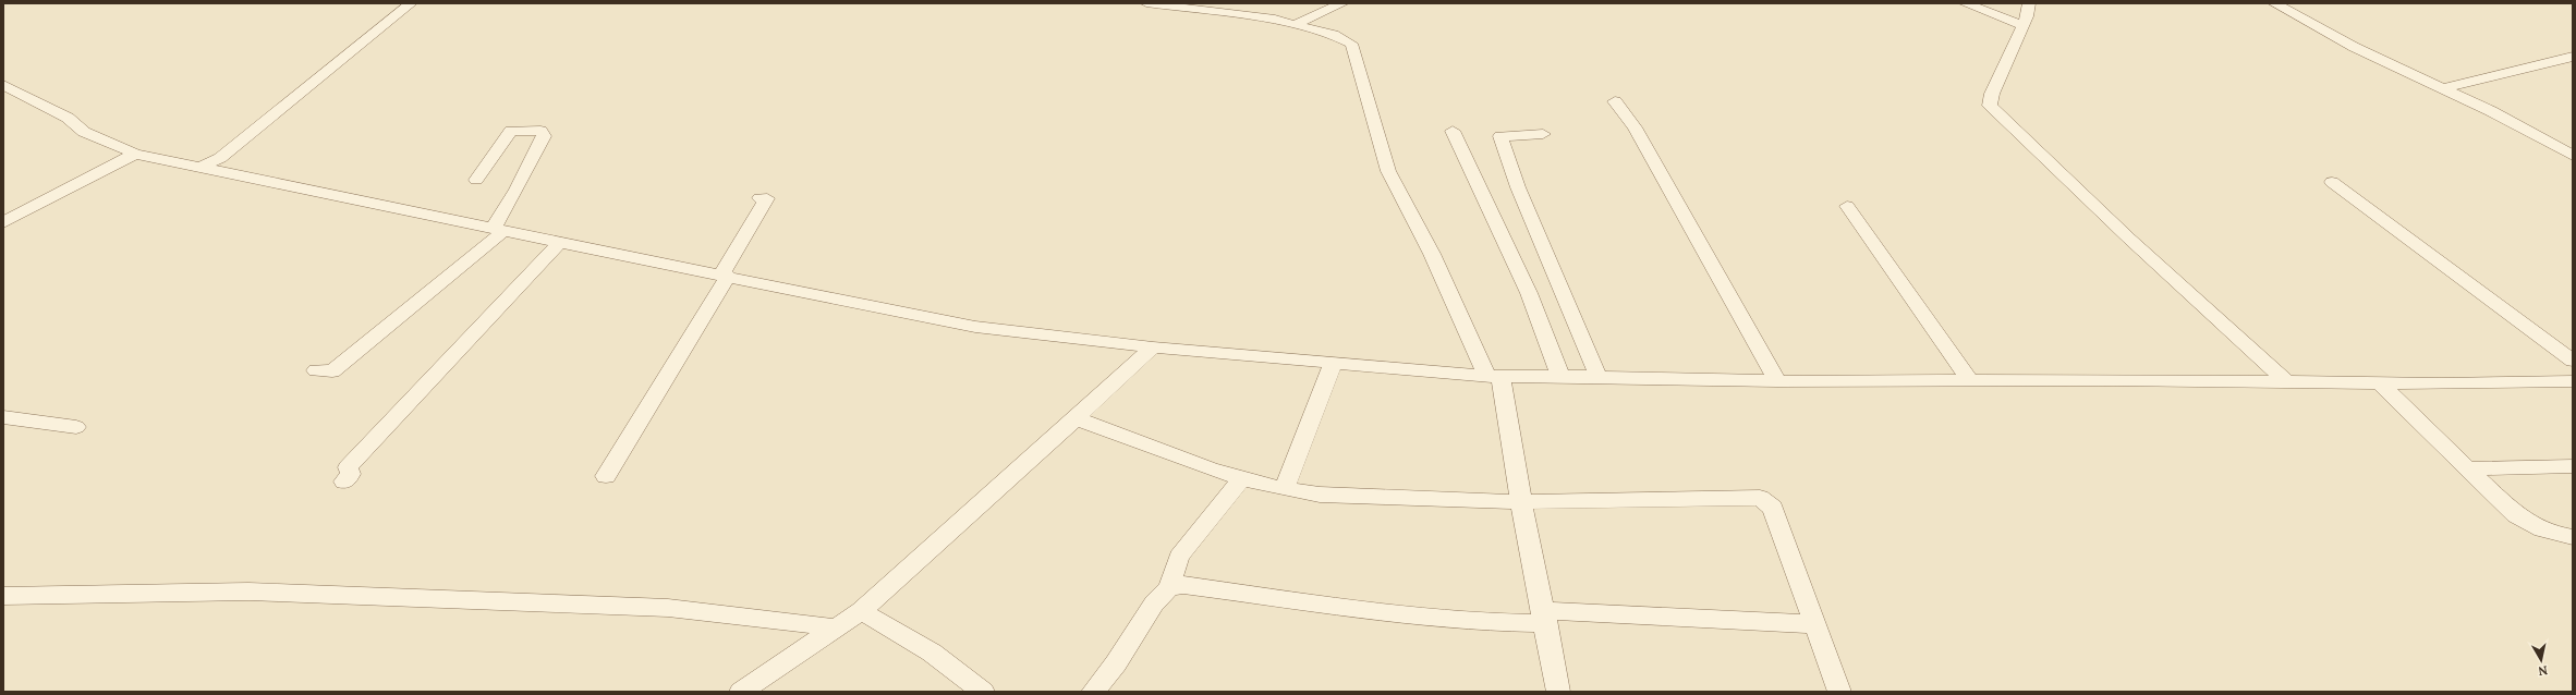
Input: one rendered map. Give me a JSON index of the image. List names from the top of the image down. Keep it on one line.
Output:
{"north":"bottom"}
